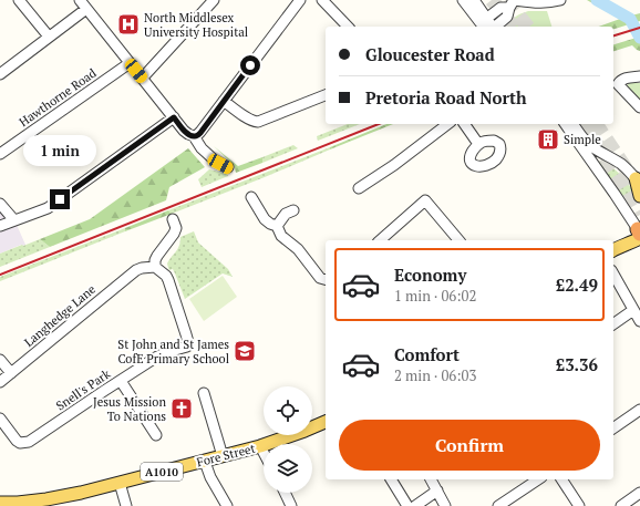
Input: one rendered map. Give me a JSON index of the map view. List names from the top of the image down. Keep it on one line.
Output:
{"streets":{"main road":["Fore Street","A1010"],"street":["Hawthorne Road","Langhedge Lane","Snell's Park"]},"crossings":[["Langhedge Lane","Snell's Park"]],"places":{"hospital":["North Middlesex University Hospital"],"building":["Simple"],"school or university":["St John and St James CofE Primary School"],"church":["Jesus Mission To Nations"]},"page":{"banner":["Gloucester Road","Pretoria Road North"],"bubble":"1 min","list":[{"name":"Economy","note":"1 min · 06:02","value":"£2.49"},{"name":"Comfort","note":"2 min · 06:03","value":"£3.36"}],"buttons":"Confirm"}}
